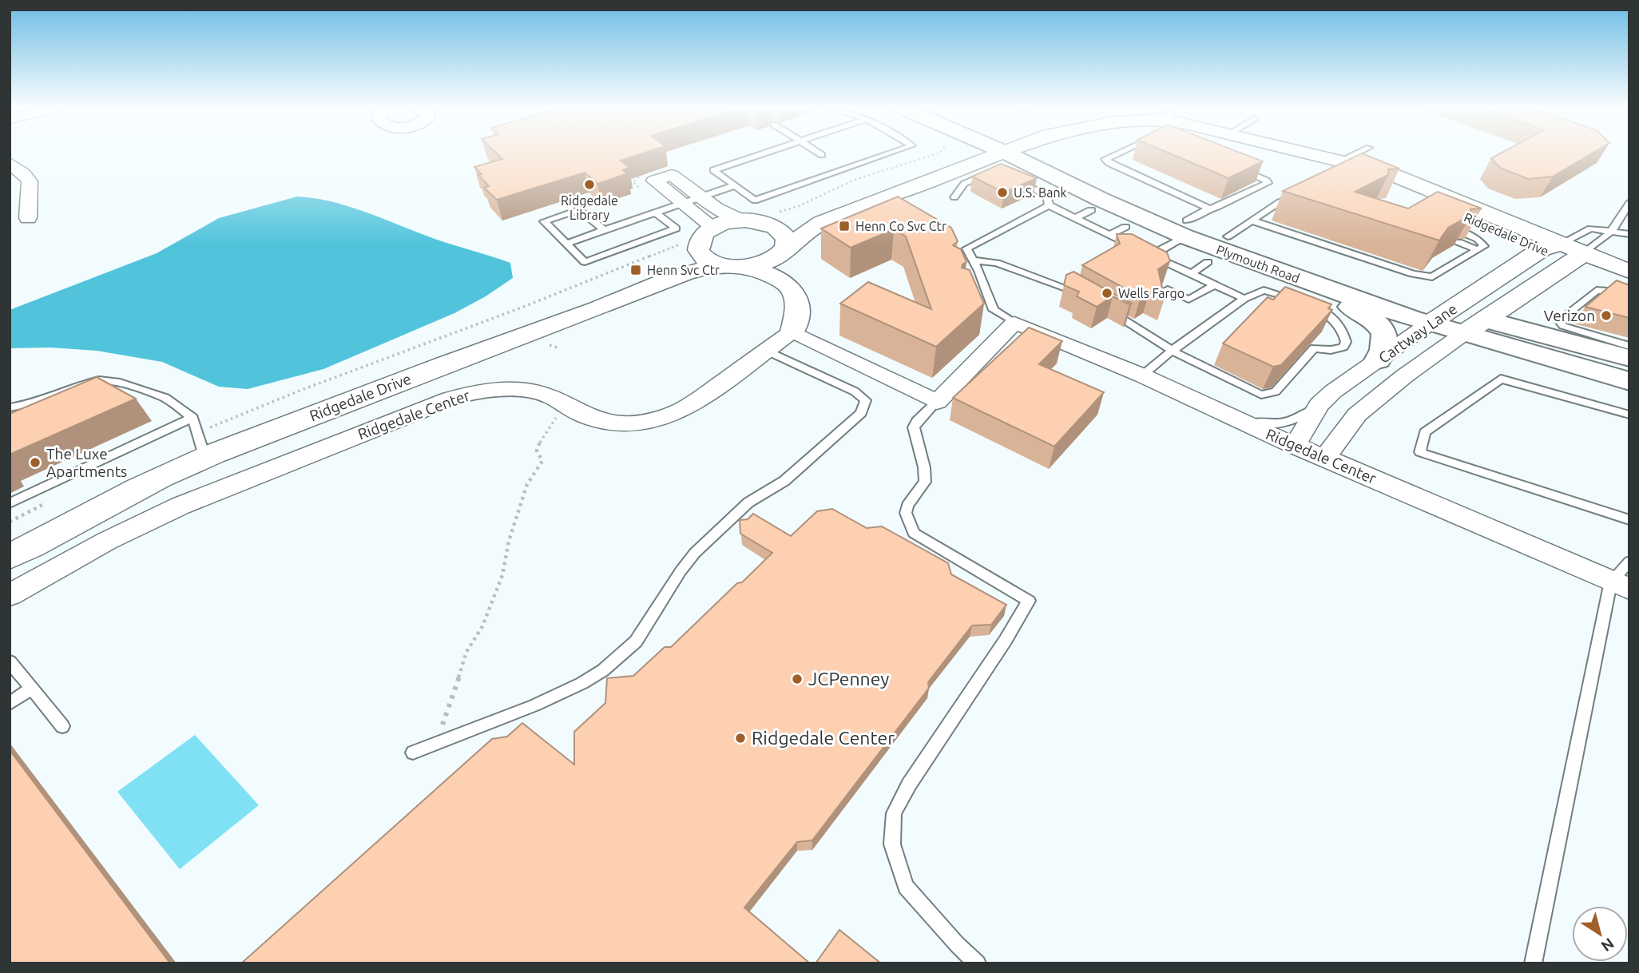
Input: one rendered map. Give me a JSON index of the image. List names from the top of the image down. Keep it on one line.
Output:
{"streets":{"main road":["Plymouth Road"],"street":["Ridgedale Drive","Cartway Lane","Ridgedale Center"]},"crossings":[["Ridgedale Drive","Cartway Lane"],["Plymouth Road","Cartway Lane"],["Cartway Lane","Ridgedale Center"]],"places":{"other":["Ridgedale Library","U.S. Bank","Wells Fargo","Verizon","The Luxe Apartments","JCPenney","Ridgedale Center"],"transit":["Henn Co Svc Ctr","Henn Svc Ctr"]},"north":"bottom right"}
